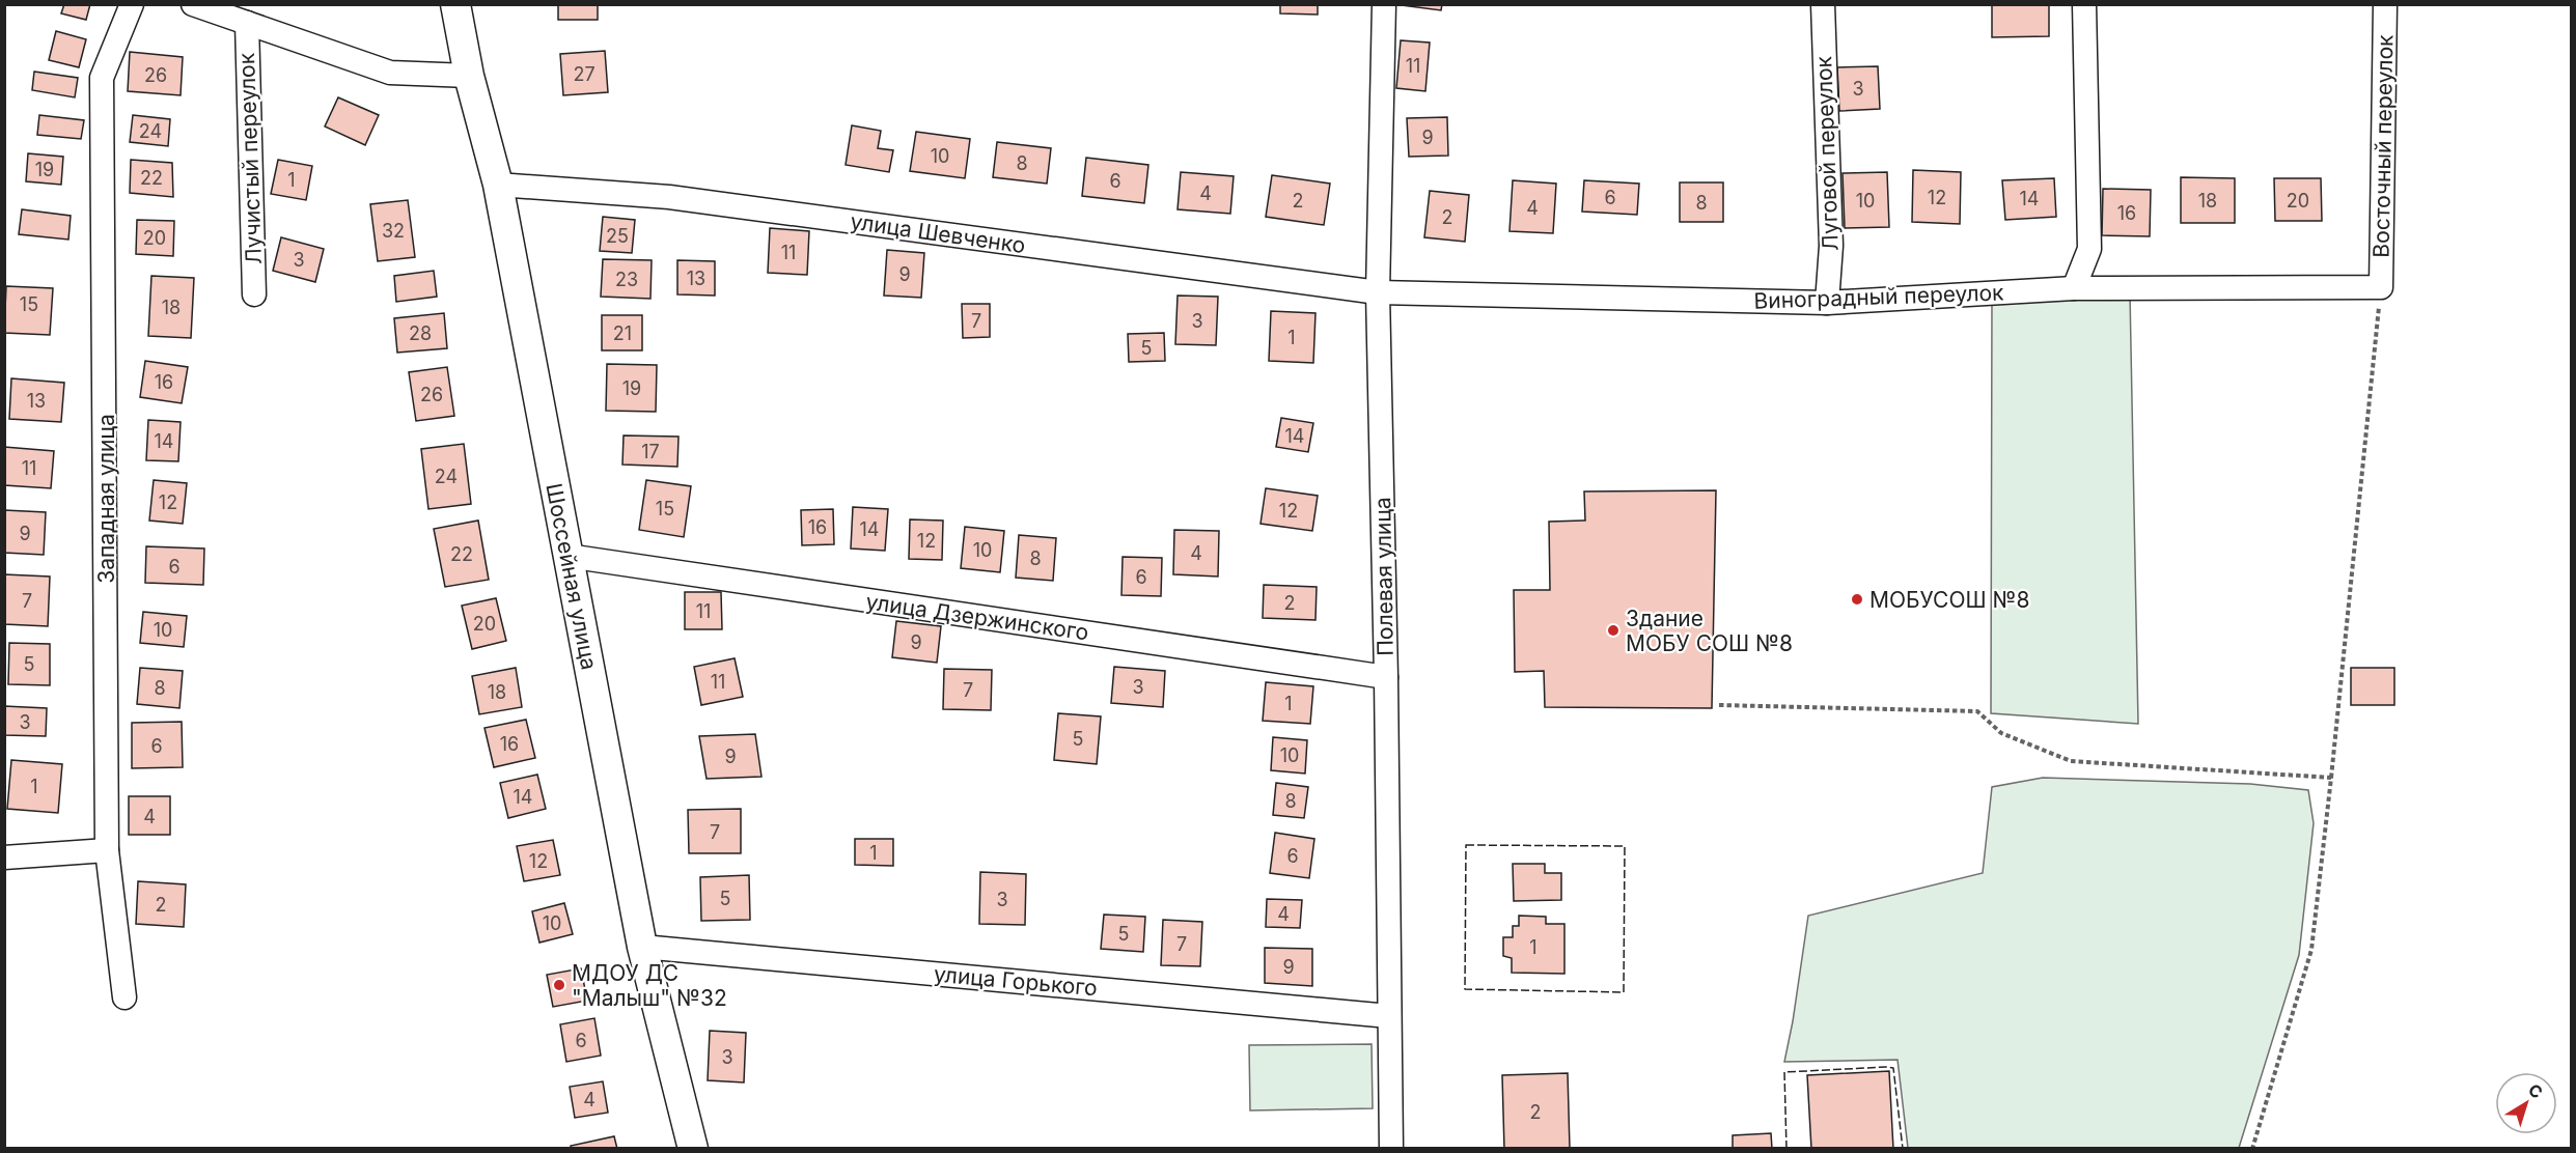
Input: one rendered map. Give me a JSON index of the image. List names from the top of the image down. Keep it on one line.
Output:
{"streets":{"main road":["Шоссейная улица"],"street":["Восточный переулок","Луговой переулок","Лучистый переулок","улица Шевченко","Виноградный переулок","Западная улица","Полевая улица","улица Дзержинского","улица Горького"]},"crossings":[["Восточный переулок","Виноградный переулок"],["Луговой переулок","Виноградный переулок"],["улица Шевченко","Виноградный переулок"],["улица Шевченко","Шоссейная улица"],["улица Шевченко","Полевая улица"],["Виноградный переулок","Полевая улица"],["Шоссейная улица","улица Дзержинского"],["Шоссейная улица","улица Горького"],["Полевая улица","улица Дзержинского"],["Полевая улица","улица Горького"]],"places":["МОБУСОШ №8","Здание МОБУ СОШ №8","МДОУ ДС \"Малыш\" №32"],"house_numbers":["11","27","26","3","24","9","10","8","19","22","1","6","4","6","12","14","2","10","18","20","8","4","16","2","32","25","20","11","3","9","13","23","15","18","7","3","28","21","1","5","16","19","26","13","14","14","17","11","24","12","15","12","16","14","9","12","10","4","22","8","6","6","7","2","11","20","10","9","5","11","3","8","7","18","1","3","5","16","6","10","9","1","14","8","4","7","1","6","12","5","3","2","4","10","5","7","1","9","6","3","4","2"],"north":"top right"}
